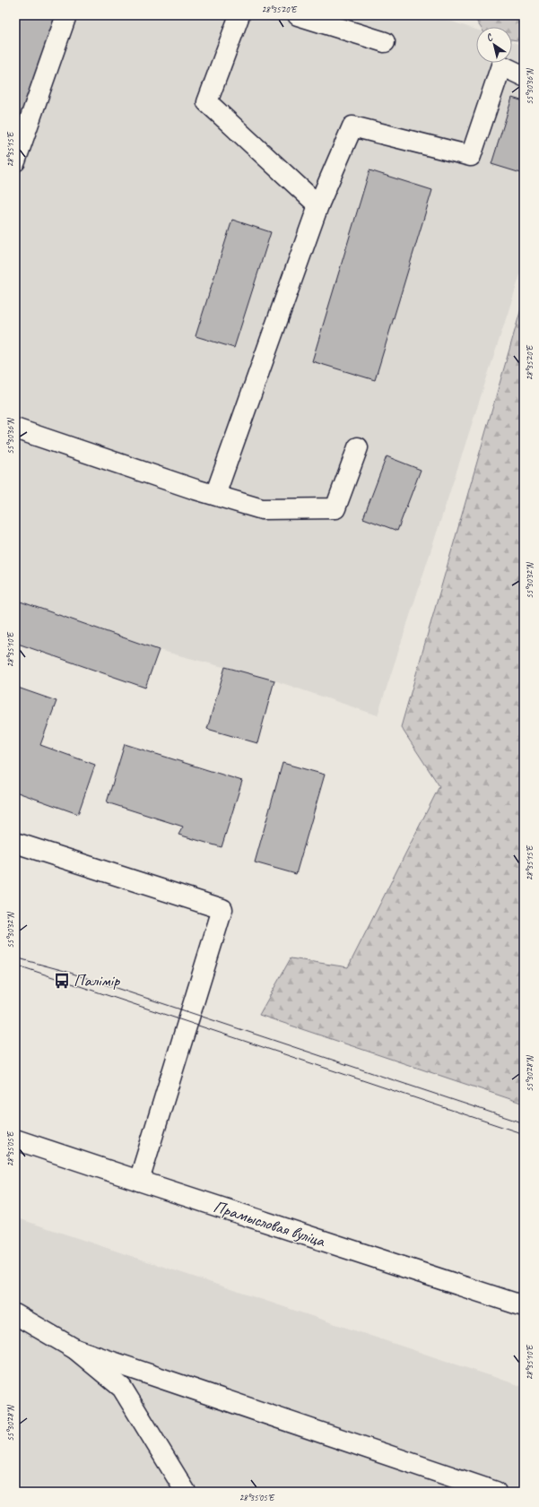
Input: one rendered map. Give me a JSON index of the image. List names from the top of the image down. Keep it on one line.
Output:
{"streets":{"main road":["Прамысловая вуліца"]},"places":{"bus stop":["Палімір"]},"north":"top left","coordinates":["28°35'20\"E","55°30'36\"N","28°35'15\"E","55°30'32\"N","28°35'10\"E","55°30'28\"N","28°35'05\"E"]}
